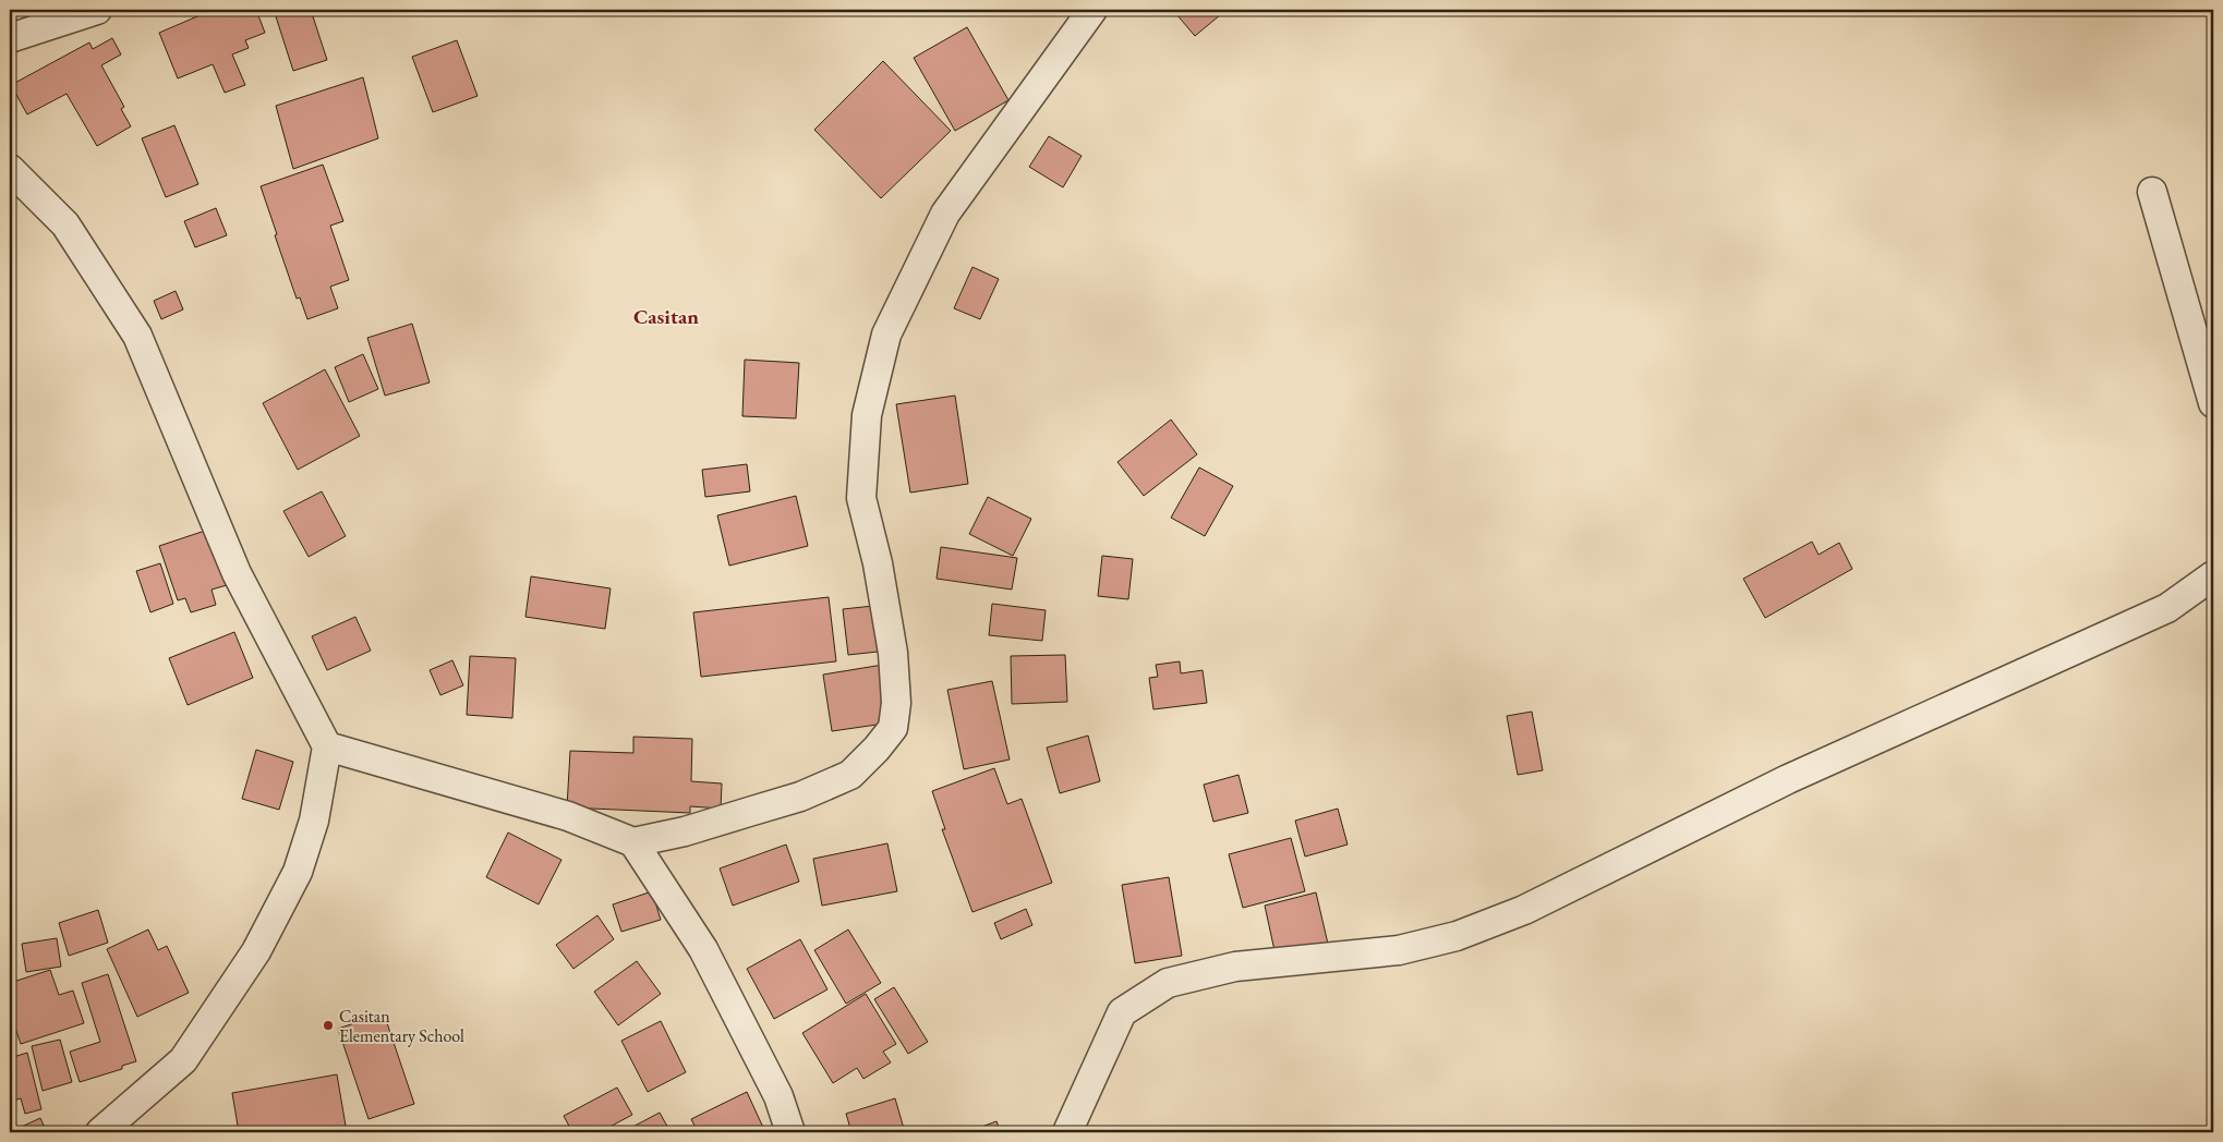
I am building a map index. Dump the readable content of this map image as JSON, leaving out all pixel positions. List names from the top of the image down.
{
  "districts": ["Casitan"],
  "places": ["Casitan Elementary School"]
}
